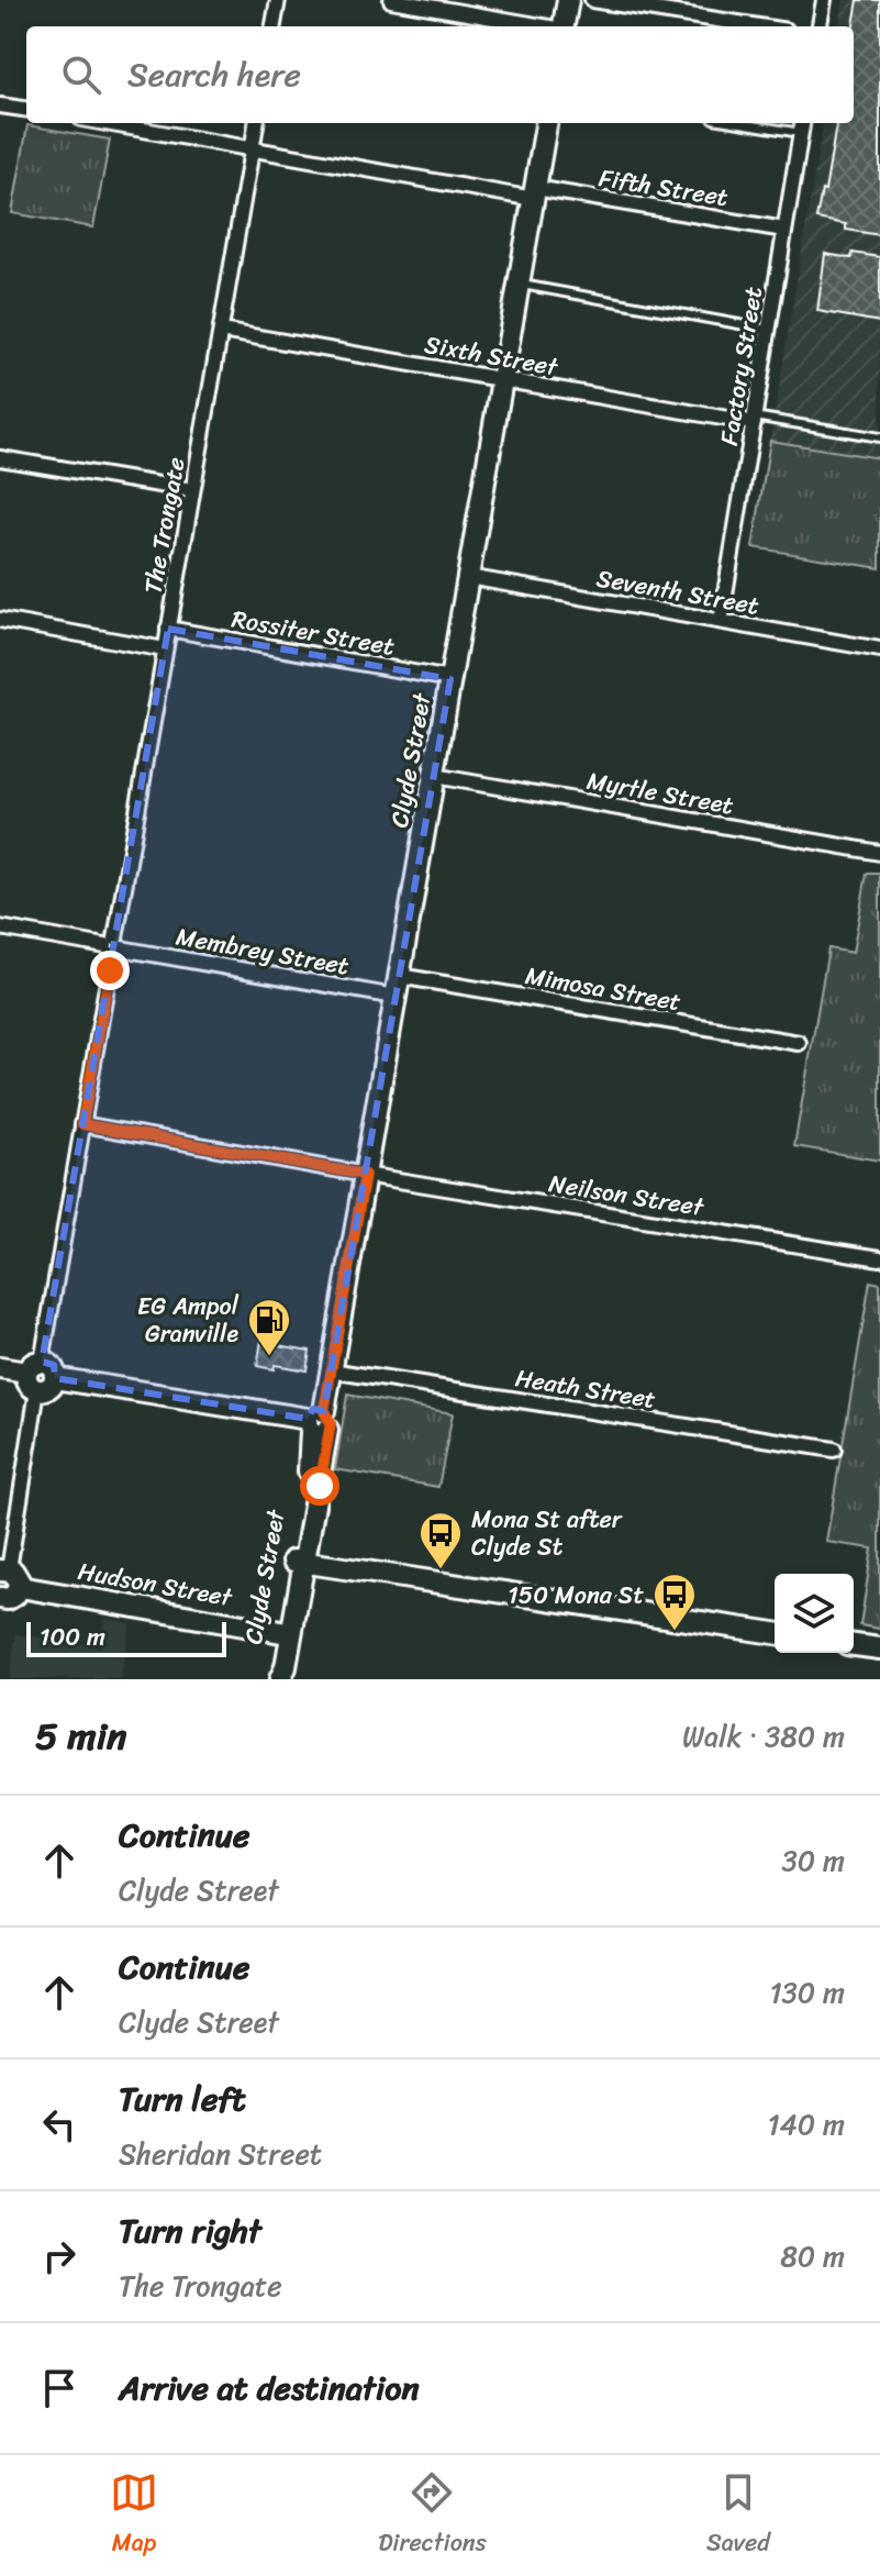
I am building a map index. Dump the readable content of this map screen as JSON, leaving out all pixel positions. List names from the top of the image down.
{
  "streets": {
    "main road": ["Clyde Street", "Hudson Street"],
    "street": [
      "Fifth Street",
      "Sixth Street",
      "Factory Street",
      "The Trongate",
      "Seventh Street",
      "Rossiter Street",
      "Myrtle Street",
      "Membrey Street",
      "Mimosa Street",
      "Neilson Street",
      "Heath Street"
    ]
  },
  "crossings": [
    ["Fifth Street", "Factory Street"],
    ["Fifth Street", "The Trongate"],
    ["Fifth Street", "Clyde Street"],
    ["Sixth Street", "Factory Street"],
    ["Sixth Street", "The Trongate"],
    ["Sixth Street", "Clyde Street"],
    ["Factory Street", "Seventh Street"],
    ["The Trongate", "Rossiter Street"],
    ["The Trongate", "Membrey Street"],
    ["The Trongate", "Neilson Street"],
    ["The Trongate", "Hudson Street"],
    ["Seventh Street", "Clyde Street"],
    ["Rossiter Street", "Clyde Street"],
    ["Clyde Street", "Myrtle Street"],
    ["Clyde Street", "Membrey Street"],
    ["Clyde Street", "Mimosa Street"],
    ["Clyde Street", "Neilson Street"],
    ["Clyde Street", "Heath Street"],
    ["Clyde Street", "Hudson Street"]
  ],
  "places": {
    "fuel station": ["EG Ampol Granville"],
    "bus stop": ["Mona St after Clyde St", "150 Mona St"]
  },
  "scale_bar": "100 m",
  "page": {
    "search": "Search here",
    "scale": "100 m",
    "heading": ["5 min", "Walk · 380 m"],
    "list": [
      ["Continue", "Clyde Street", "30 m"],
      ["Continue", "Clyde Street", "130 m"],
      ["Turn left", "Sheridan Street", "140 m"],
      ["Turn right", "The Trongate", "80 m"],
      "Arrive at destination"
    ],
    "nav": ["Map", "Directions", "Saved"]
  }
}
